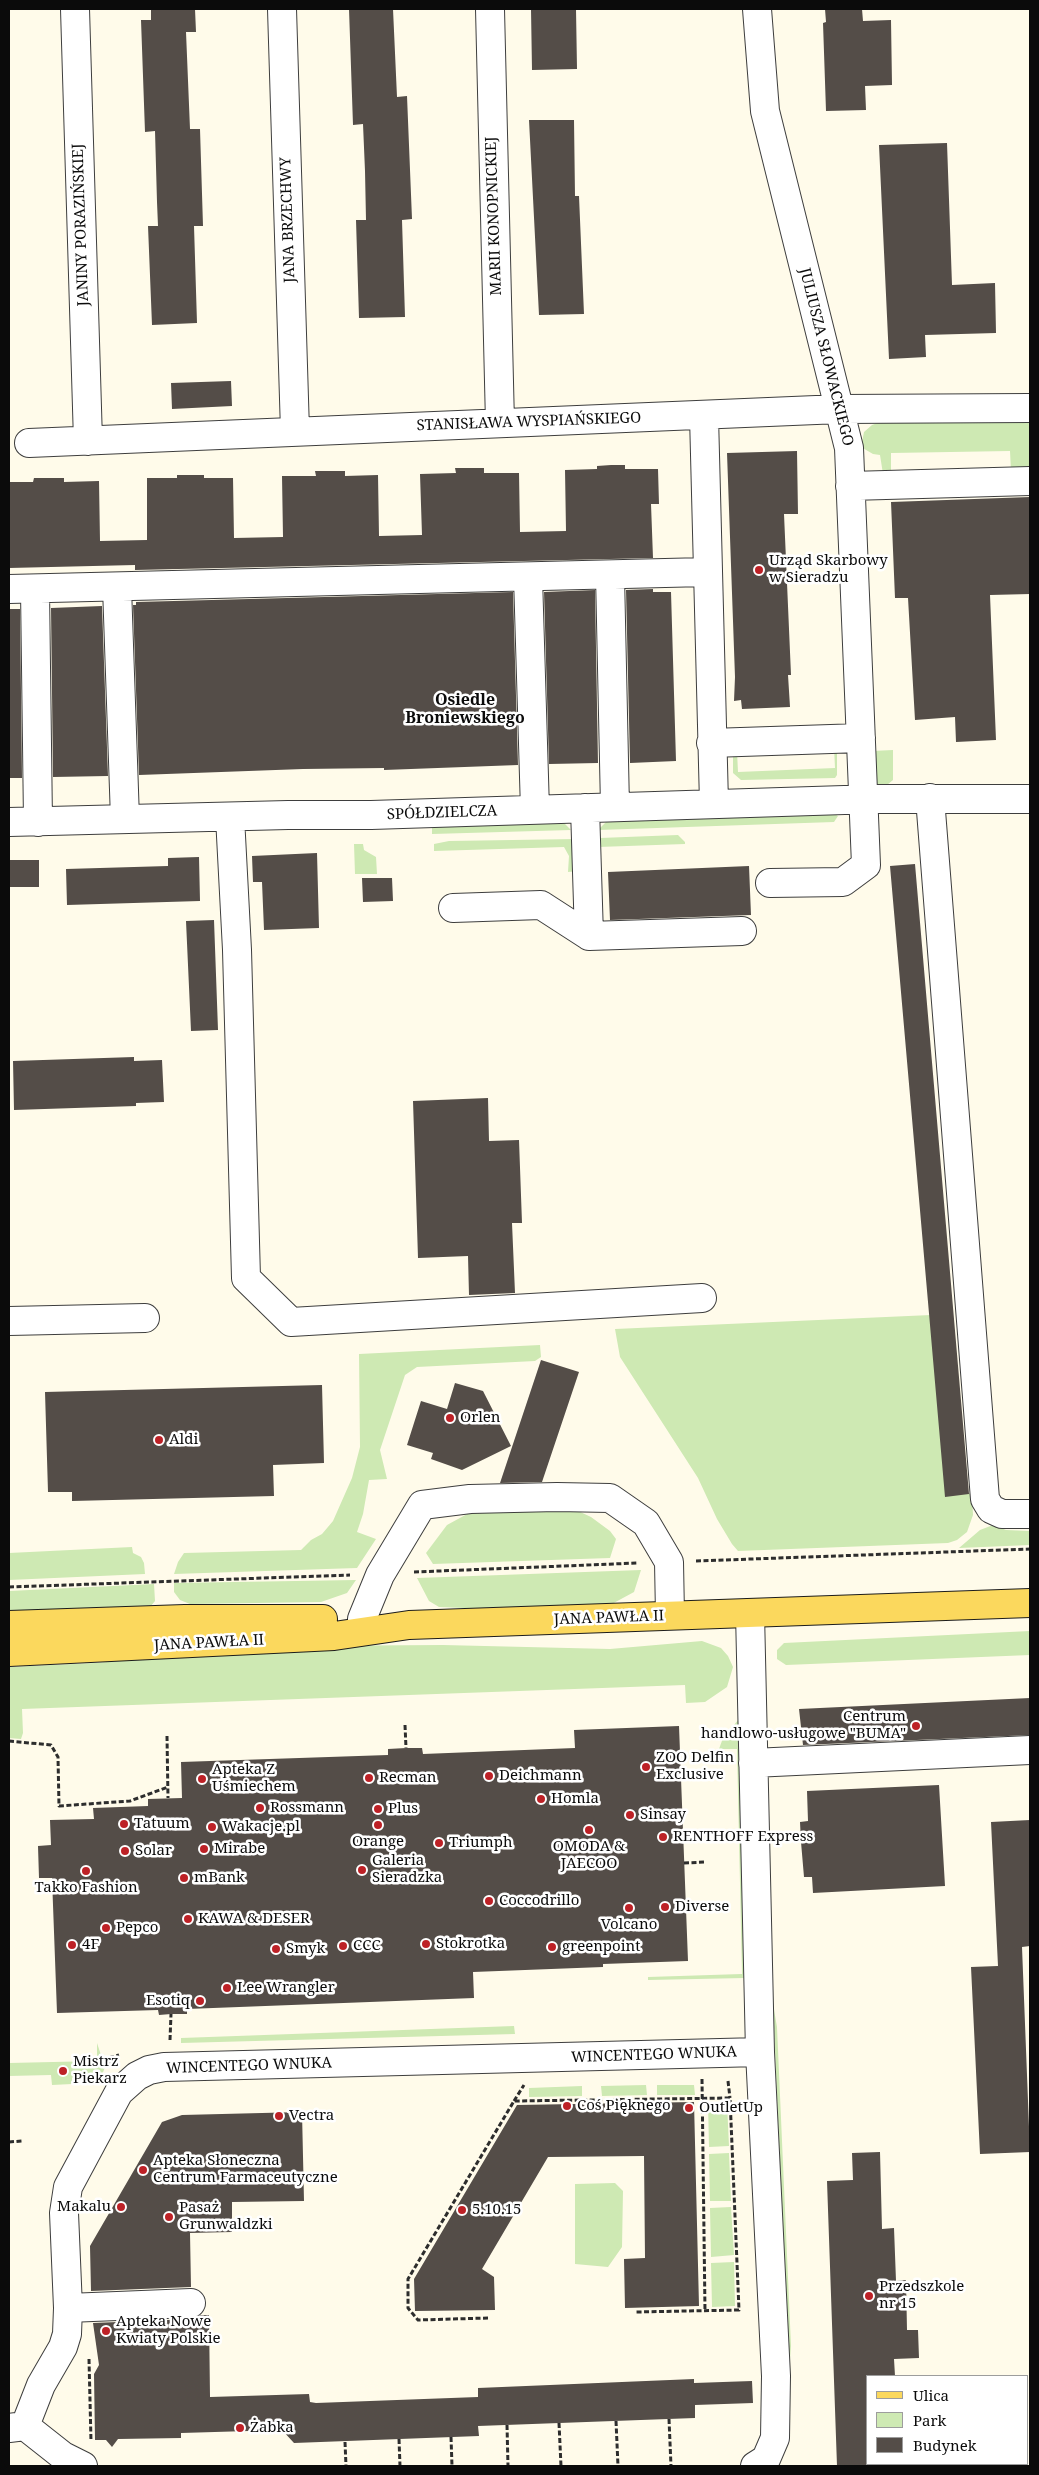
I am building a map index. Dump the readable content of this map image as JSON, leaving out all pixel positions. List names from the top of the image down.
{
  "streets": {
    "main road": ["JANA PAWŁA II"],
    "street": [
      "MARII KONOPNICKIEJ",
      "JANA BRZECHWY",
      "JANINY PORAZIŃSKIEJ",
      "JULIUSZA SŁOWACKIEGO",
      "STANISŁAWA WYSPIAŃSKIEGO",
      "SPÓŁDZIELCZA",
      "WINCENTEGO WNUKA"
    ]
  },
  "crossings": [
    ["MARII KONOPNICKIEJ", "STANISŁAWA WYSPIAŃSKIEGO"],
    ["JANA BRZECHWY", "STANISŁAWA WYSPIAŃSKIEGO"],
    ["JANINY PORAZIŃSKIEJ", "STANISŁAWA WYSPIAŃSKIEGO"],
    ["JULIUSZA SŁOWACKIEGO", "STANISŁAWA WYSPIAŃSKIEGO"],
    ["JULIUSZA SŁOWACKIEGO", "SPÓŁDZIELCZA"]
  ],
  "districts": ["Osiedle Broniewskiego"],
  "places": [
    "Urząd Skarbowy w Sieradzu",
    "Orlen",
    "Aldi",
    "Centrum handlowo-usługowe \"BUMA\"",
    "ZOO Delfin Exclusive",
    "Deichmann",
    "Recman",
    "Apteka Z Uśmiechem",
    "Homla",
    "Rossmann",
    "Plus",
    "Sinsay",
    "Tatuum",
    "Orange",
    "Wakacje.pl",
    "OMODA & JAECOO",
    "RENTHOFF Express",
    "Triumph",
    "Mirabe",
    "Solar",
    "Galeria Sieradzka",
    "Takko Fashion",
    "mBank",
    "Coccodrillo",
    "Diverse",
    "Volcano",
    "KAWA & DESER",
    "Pepco",
    "Stokrotka",
    "4F",
    "CCC",
    "greenpoint",
    "Smyk",
    "Lee Wrangler",
    "Esotiq",
    "Mistrz Piekarz",
    "Coś Pięknego",
    "OutletUp",
    "Vectra",
    "Apteka Słoneczna Centrum Farmaceutyczne",
    "Makalu",
    "5.10.15",
    "Pasaż Grunwaldzki",
    "Przedszkole nr 15",
    "Apteka Nowe Kwiaty Polskie",
    "Żabka"
  ],
  "legend": ["Ulica", "Park", "Budynek"]
}
